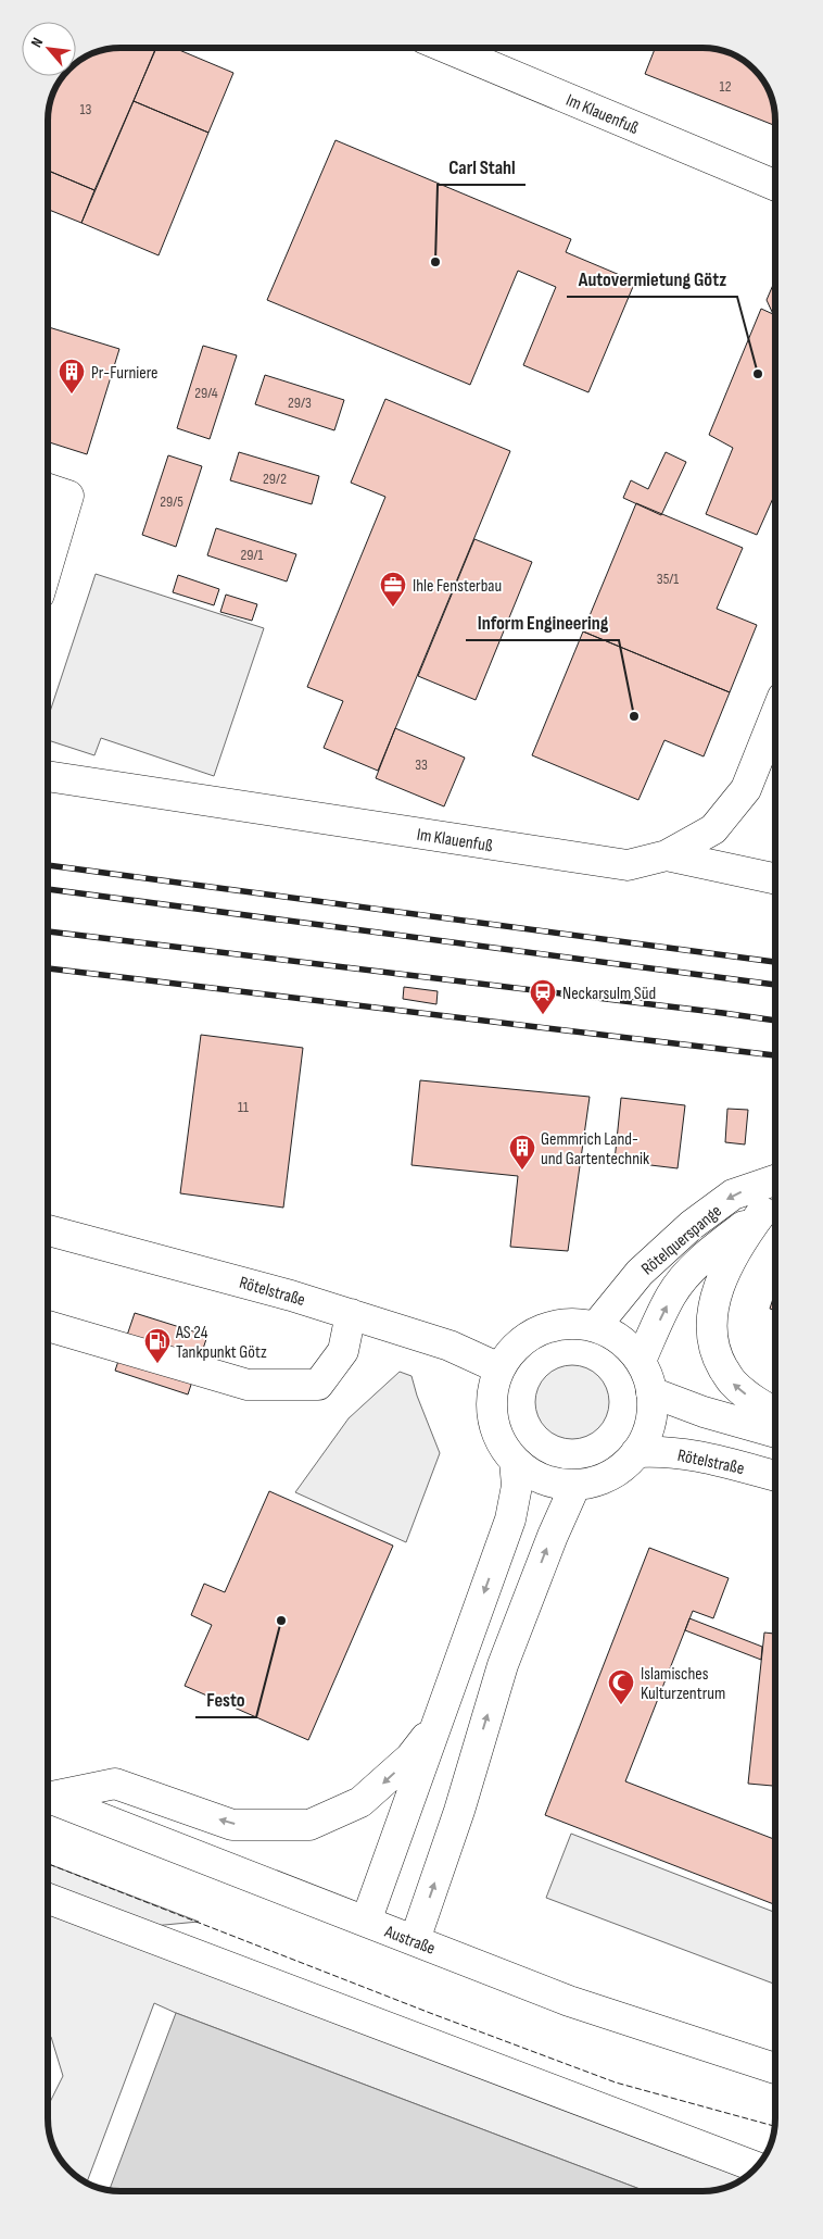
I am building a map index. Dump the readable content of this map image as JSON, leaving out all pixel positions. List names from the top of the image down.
{
  "streets": {
    "main road": [
      "Im Klauenfuß",
      "Rötelquerspange",
      "Rötelstraße",
      "Austraße"
    ]
  },
  "crossings": [
    ["Rötelquerspange", "Rötelstraße"]
  ],
  "places": {
    "other": [
      "Carl Stahl",
      "Autovermietung Götz",
      "Inform Engineering",
      "Festo"
    ],
    "building": ["Pr-Furniere", "Gemmrich Land- und Gartentechnik"],
    "office": ["Ihle Fensterbau"],
    "station": ["Neckarsulm Süd"],
    "fuel station": ["AS 24 Tankpunkt Götz"],
    "mosque": ["Islamisches Kulturzentrum"]
  },
  "house_numbers": [
    "12",
    "13",
    "29/4",
    "29/3",
    "29/2",
    "29/5",
    "29/1",
    "35/1",
    "33",
    "11"
  ],
  "north": "top left"
}
